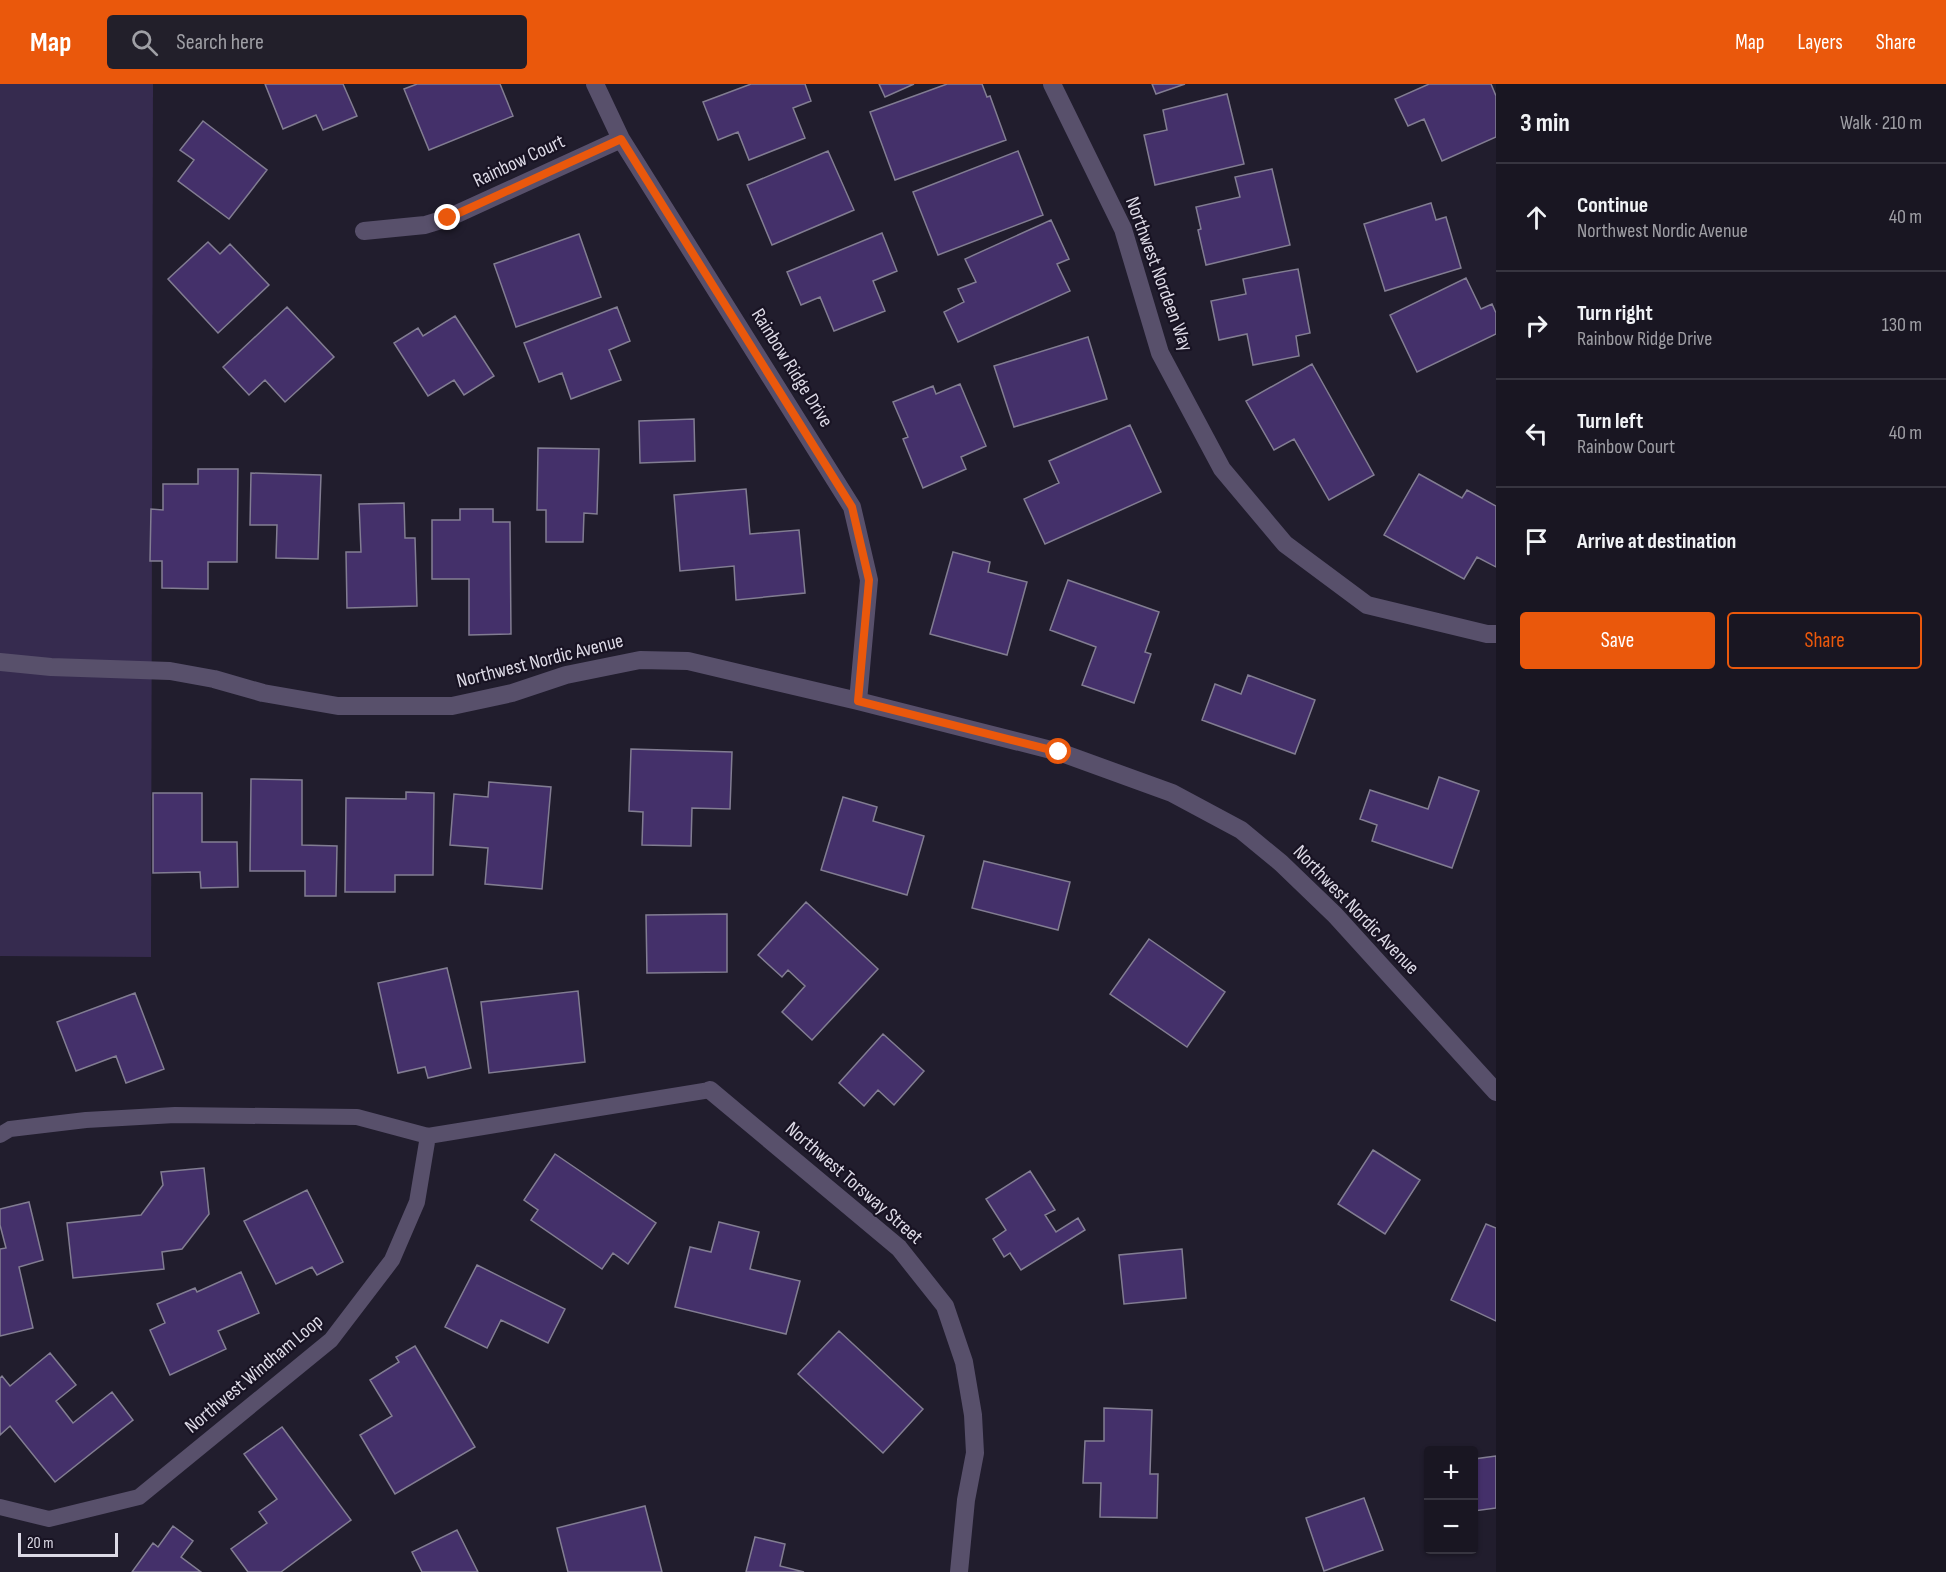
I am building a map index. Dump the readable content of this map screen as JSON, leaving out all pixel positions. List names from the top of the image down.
{
  "streets": {
    "street": [
      "Rainbow Court",
      "Northwest Nordeen Way",
      "Rainbow Ridge Drive",
      "Northwest Nordic Avenue",
      "Northwest Torsway Street"
    ],
    "lane": ["Northwest Windham Loop"]
  },
  "crossings": [
    ["Rainbow Court", "Rainbow Ridge Drive"],
    ["Rainbow Ridge Drive", "Northwest Nordic Avenue"]
  ],
  "scale_bar": "20 m",
  "page": {
    "header": "Map",
    "search": "Search here",
    "nav": ["Map", "Layers", "Share"],
    "heading": ["3 min", "Walk · 210 m"],
    "list": [
      ["Continue", "Northwest Nordic Avenue", "40 m"],
      ["Turn right", "Rainbow Ridge Drive", "130 m"],
      ["Turn left", "Rainbow Court", "40 m"],
      "Arrive at destination"
    ],
    "buttons": ["Save", "Share"],
    "map_buttons": ["+", "−"],
    "scale": "20 m"
  }
}
